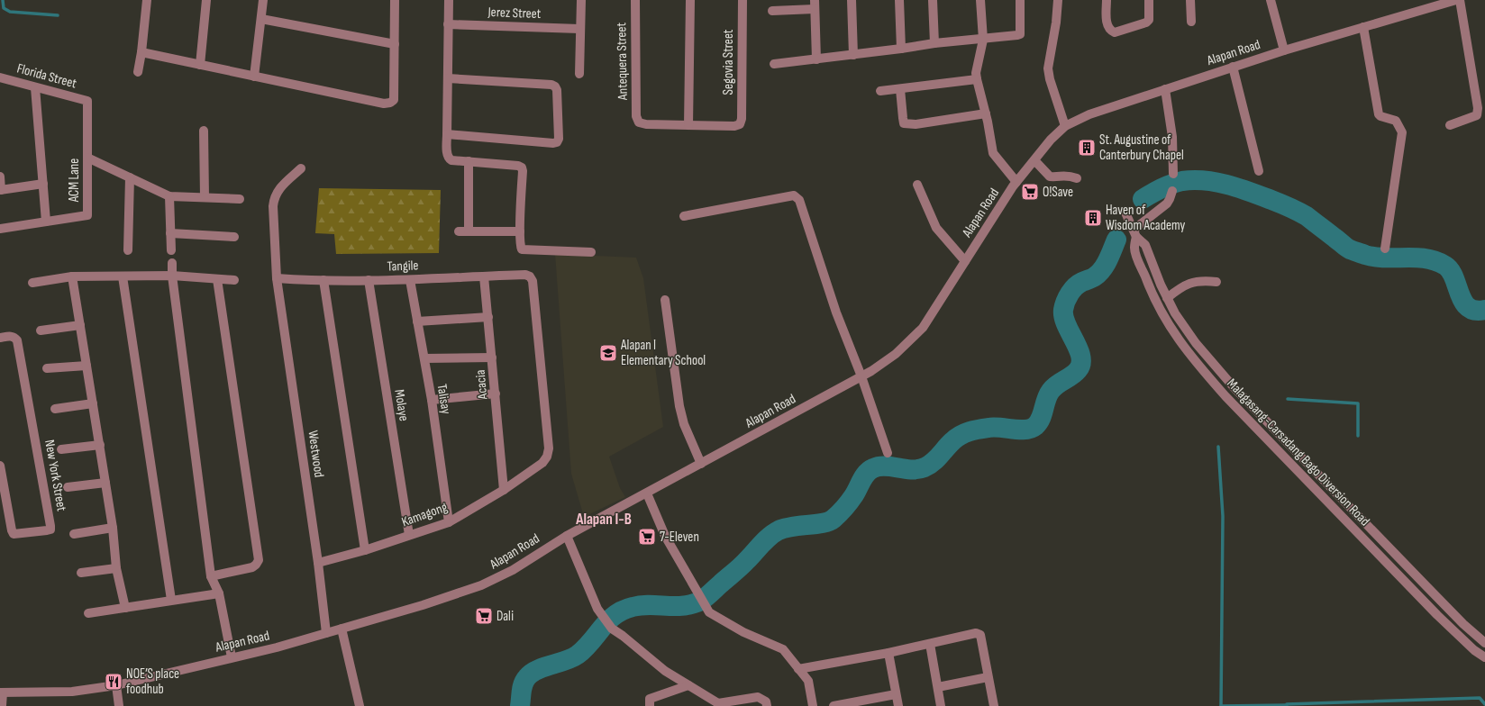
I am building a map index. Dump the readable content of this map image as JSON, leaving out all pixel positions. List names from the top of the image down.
{
  "streets": {
    "street": [
      "Jerez Street",
      "Alapan Road",
      "Antequera Street",
      "Segovia Street",
      "Florida Street",
      "ACM Lane",
      "Tangile",
      "Acacia",
      "Talisay",
      "Molaye",
      "Malagasang-Carsadang Bago Diversion Road",
      "Westwood",
      "New York Street",
      "Kamagong"
    ]
  },
  "crossings": [
    ["Alapan Road", "Westwood"],
    ["Antequera Street", "Segovia Street"],
    ["Florida Street", "ACM Lane"],
    ["Tangile", "Acacia"],
    ["Tangile", "Talisay"],
    ["Tangile", "Molaye"],
    ["Tangile", "Westwood"],
    ["Tangile", "Kamagong"],
    ["Acacia", "Kamagong"],
    ["Talisay", "Kamagong"],
    ["Molaye", "Kamagong"],
    ["Westwood", "Kamagong"]
  ],
  "districts": ["Alapan I-B"],
  "places": {
    "building": ["St. Augustine of Canterbury Chapel", "Haven of Wisdom Academy"],
    "supermarket": ["O!Save", "7-Eleven", "Dali"],
    "school or university": ["Alapan I Elementary School"],
    "restaurant": ["NOE’S place foodhub"]
  }
}
